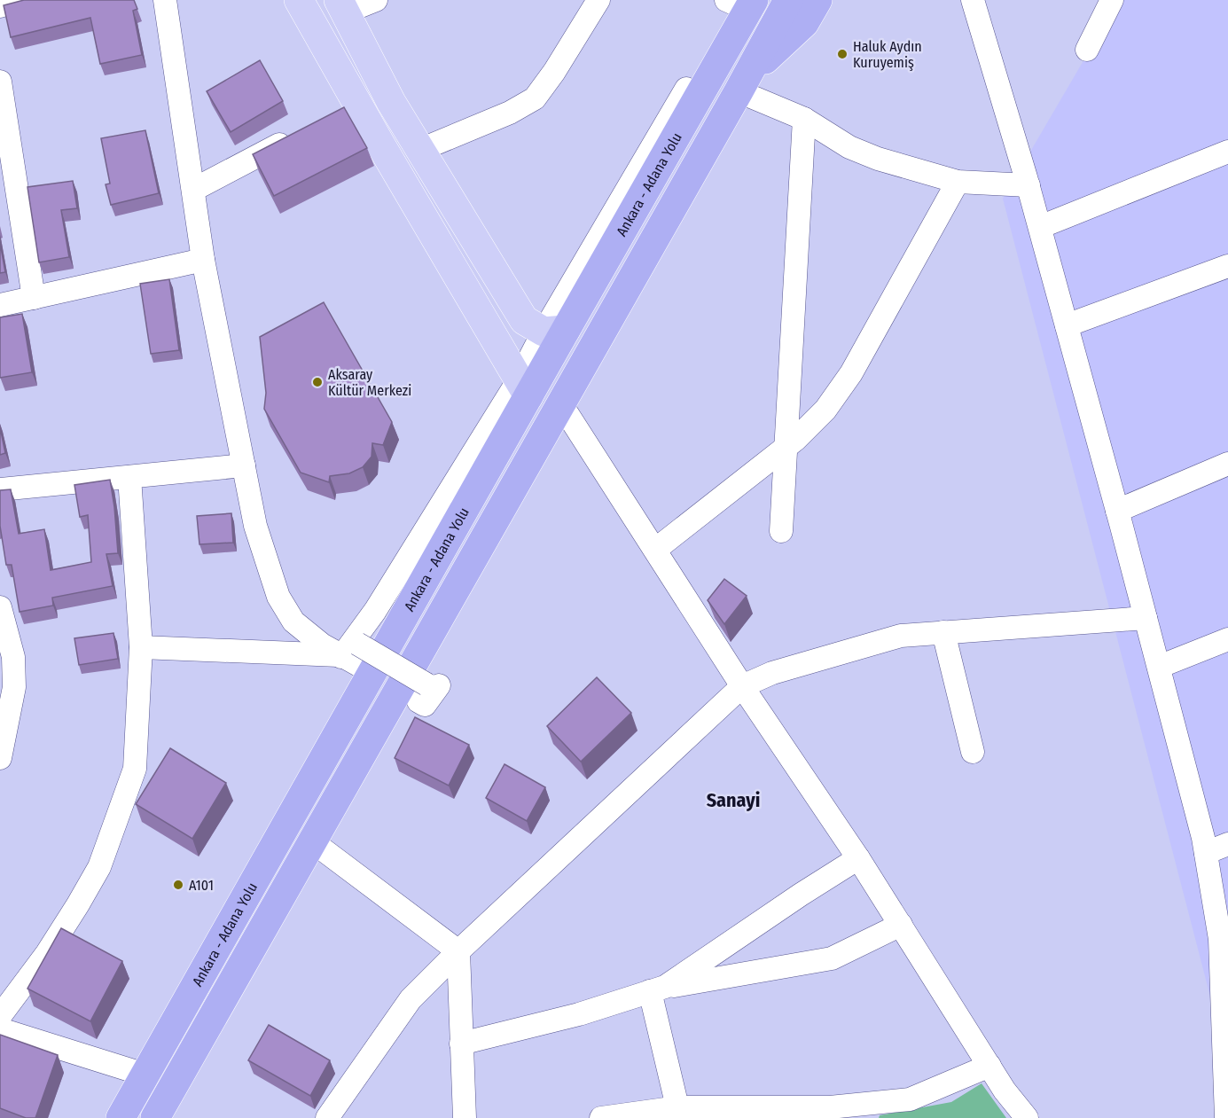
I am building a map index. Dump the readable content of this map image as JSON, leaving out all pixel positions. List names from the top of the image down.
{
  "streets": {
    "highway": ["Ankara - Adana Yolu"]
  },
  "districts": ["Sanayi"],
  "places": ["Haluk Aydın Kuruyemiş", "Aksaray Kültür Merkezi", "A101"]
}
